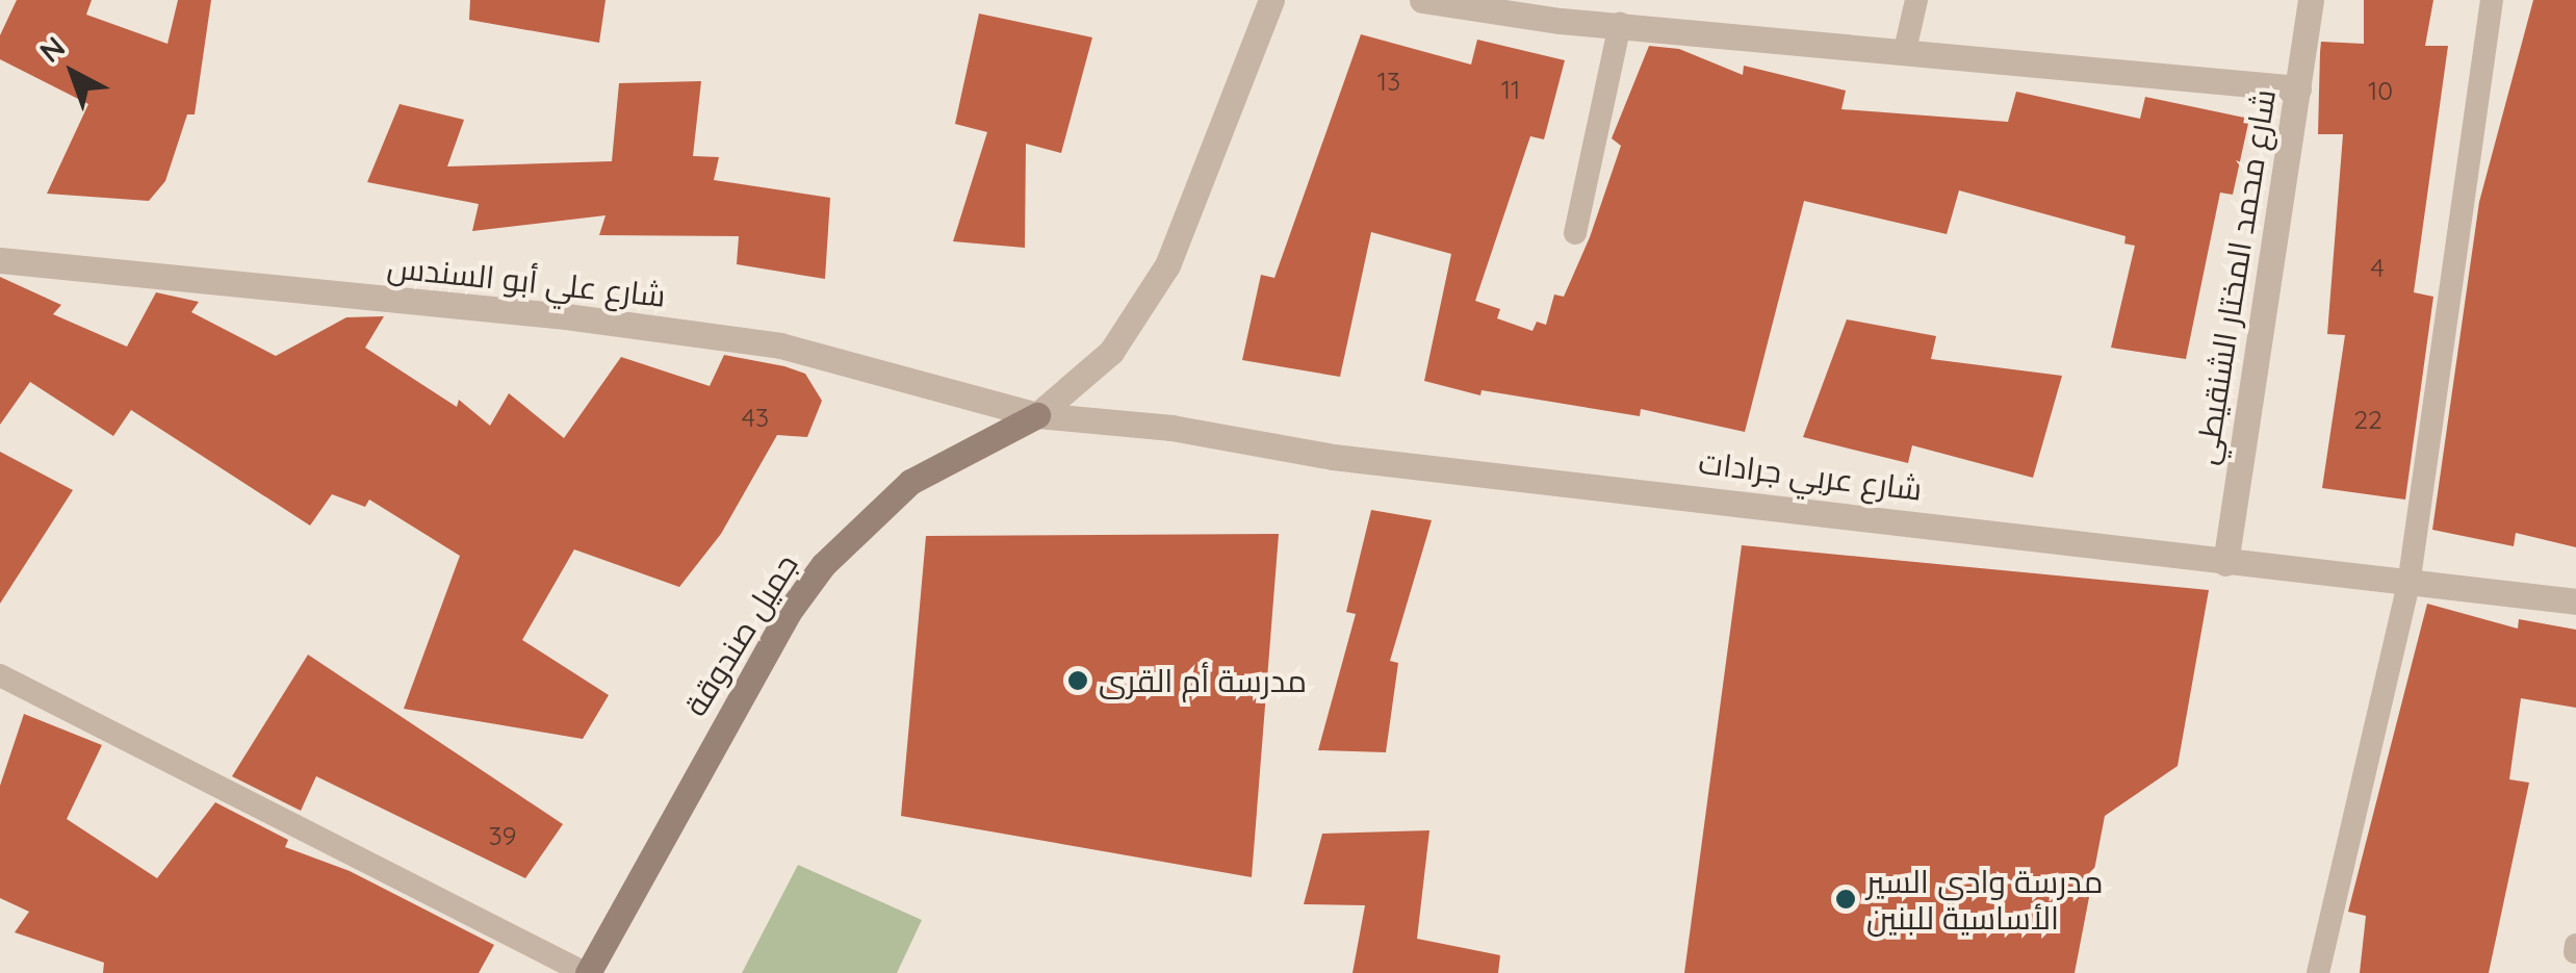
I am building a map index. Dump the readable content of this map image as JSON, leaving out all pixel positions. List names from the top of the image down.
{
  "streets": {
    "main road": ["جميل صندوقة"],
    "street": ["شارع محمد المختار الشنقيطي", "شارع علي أبو السندس", "شارع عربي جرادات"]
  },
  "crossings": [
    ["شارع محمد المختار الشنقيطي", "شارع عربي جرادات"],
    ["شارع علي أبو السندس", "شارع عربي جرادات"],
    ["شارع علي أبو السندس", "جميل صندوقة"],
    ["شارع عربي جرادات", "جميل صندوقة"]
  ],
  "places": ["مدرسة أم القرى", "مدرسة وادي السير الأساسية للبنين"],
  "house_numbers": [
    "13",
    "11",
    "10",
    "4",
    "43",
    "22",
    "39"
  ],
  "north": "top left"
}
